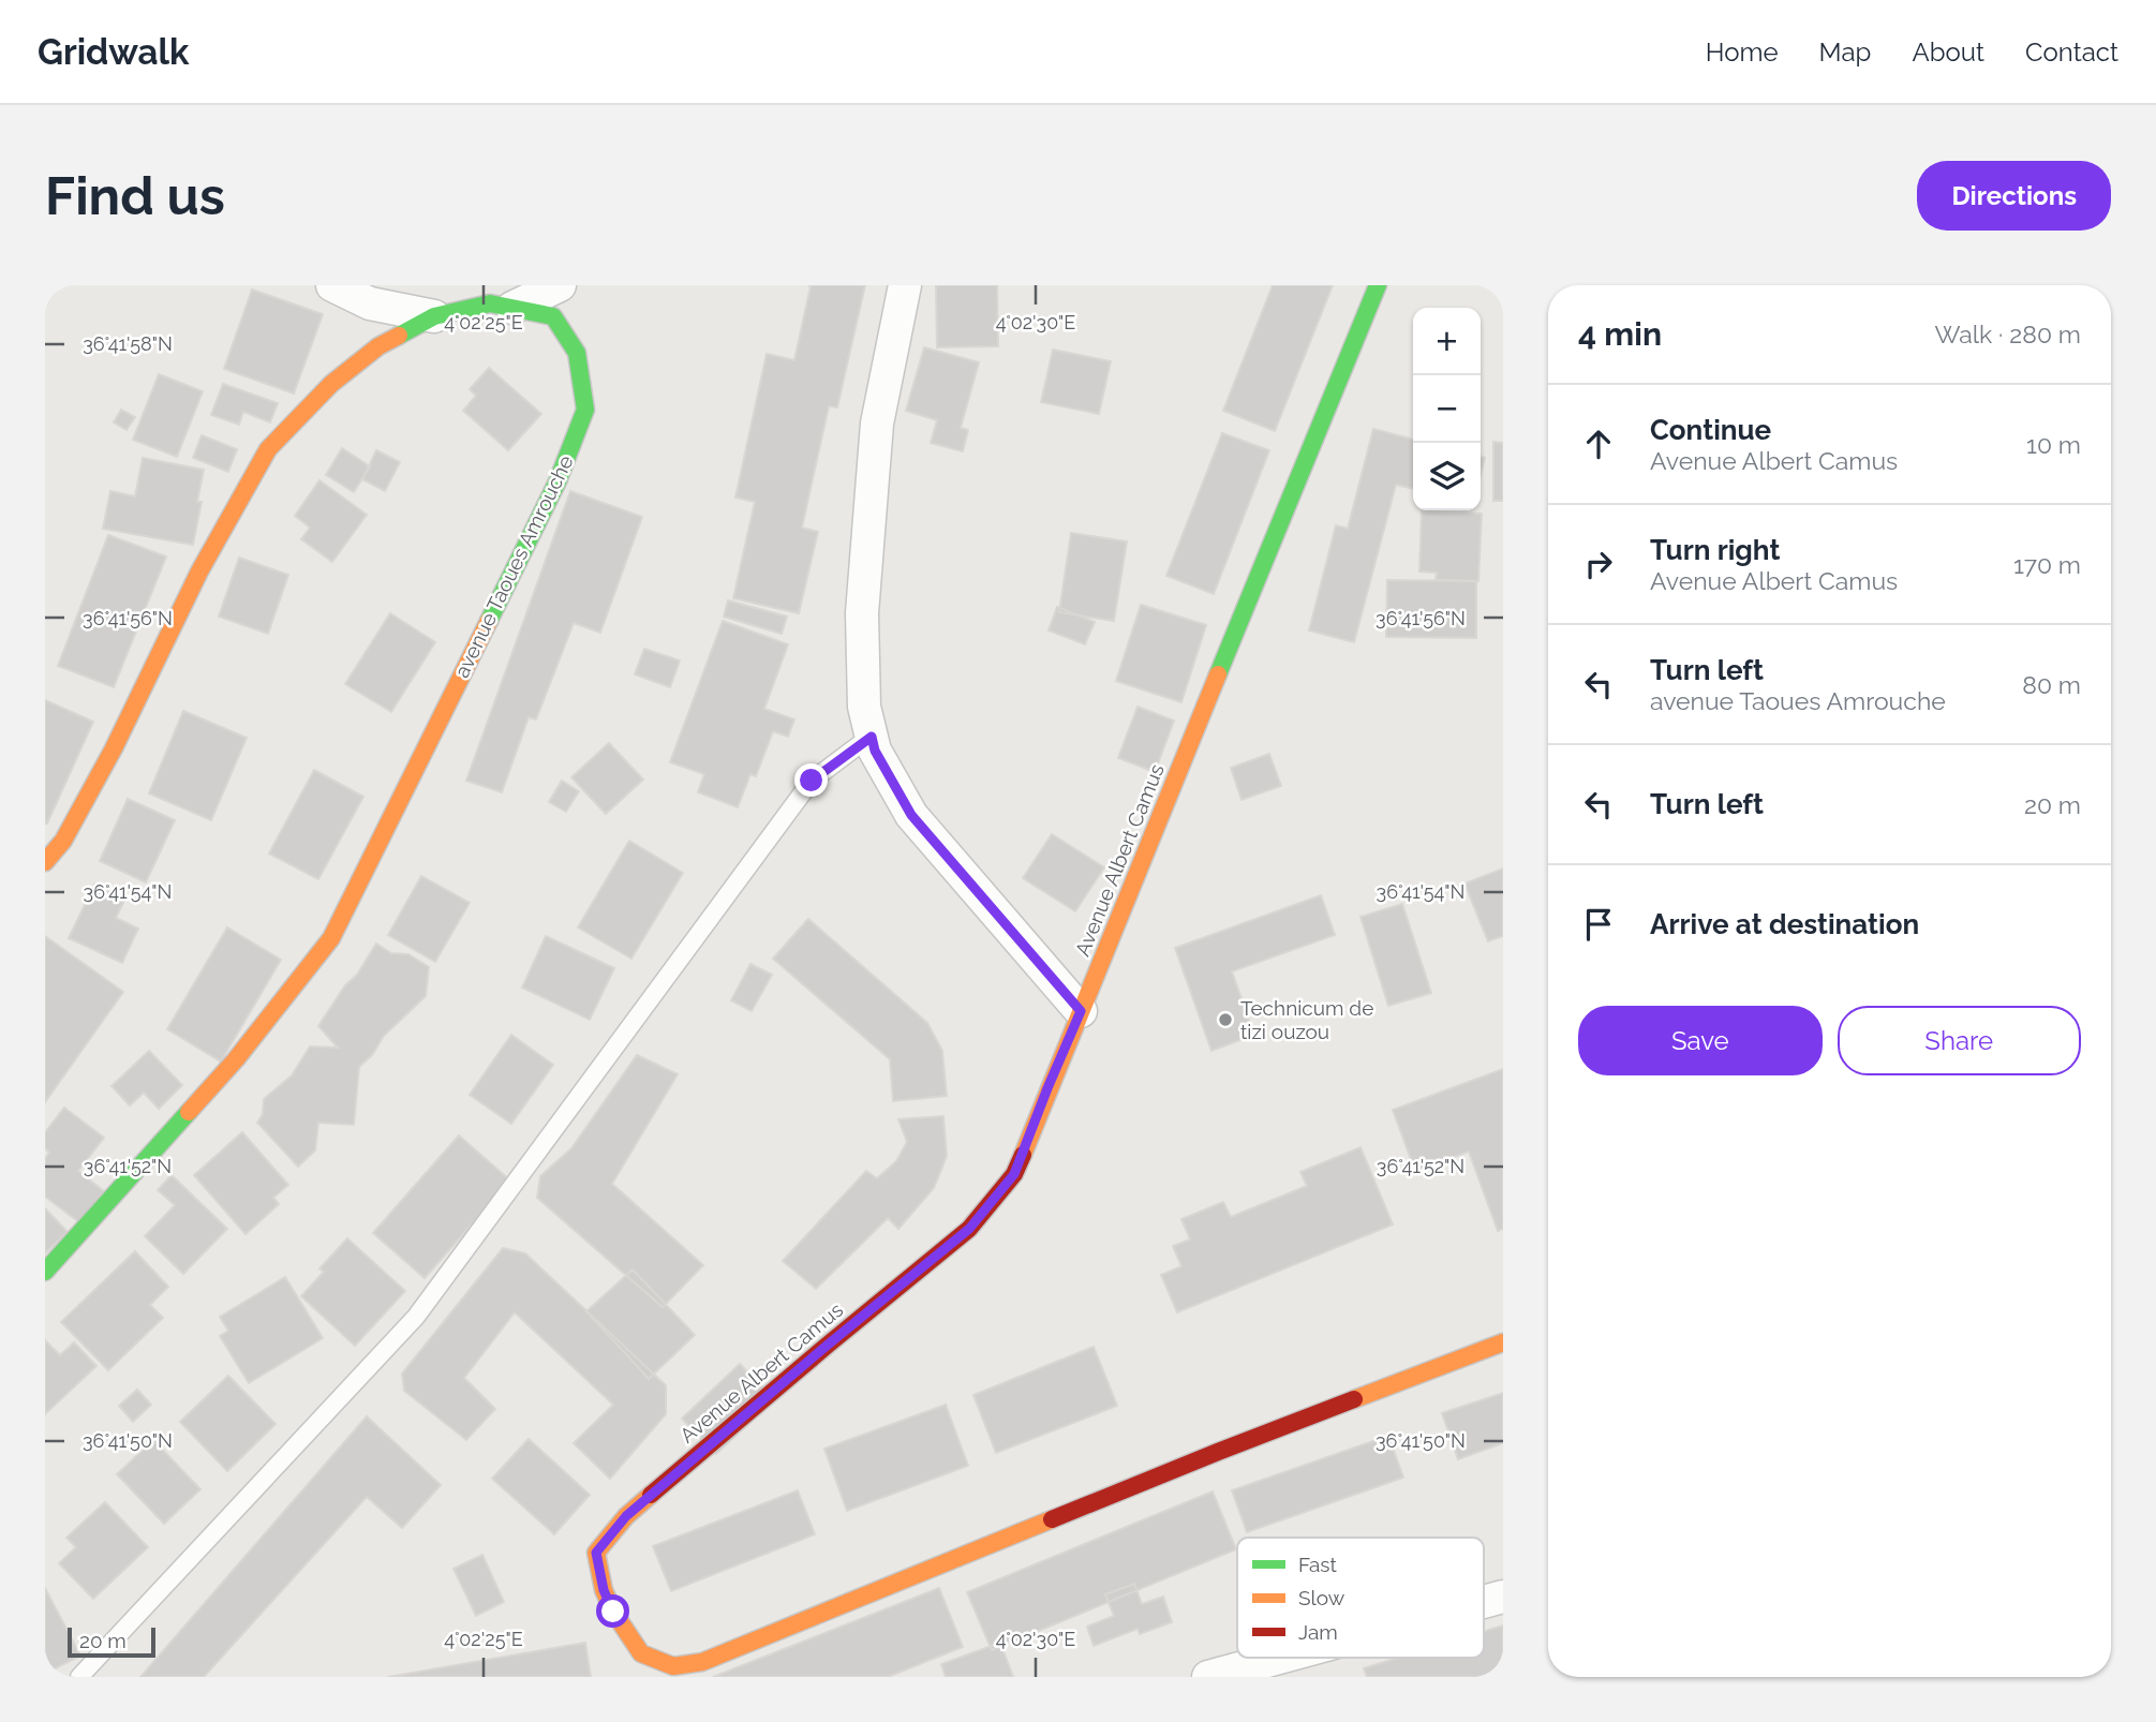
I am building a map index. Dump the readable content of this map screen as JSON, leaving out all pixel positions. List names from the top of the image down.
{
  "streets": {
    "street": ["avenue Taoues Amrouche", "Avenue Albert Camus"]
  },
  "places": ["Technicum de tizi ouzou"],
  "legend": ["Fast", "Slow", "Jam"],
  "scale_bar": "20 m",
  "page": {
    "header": "Gridwalk",
    "nav": [
      "Home",
      "Map",
      "About",
      "Contact"
    ],
    "buttons": [
      "Directions",
      ["Save", "Share"]
    ],
    "title": "Find us",
    "heading": ["4 min", "Walk · 280 m"],
    "map_buttons": ["+", "−"],
    "list": [
      ["Continue", "Avenue Albert Camus", "10 m"],
      ["Turn right", "Avenue Albert Camus", "170 m"],
      ["Turn left", "avenue Taoues Amrouche", "80 m"],
      ["Turn left", "20 m"],
      "Arrive at destination"
    ],
    "scale": "20 m"
  },
  "coordinates": [
    "4°02'25\"E",
    "4°02'30\"E",
    "36°41'58\"N",
    "36°41'56\"N",
    "36°41'54\"N",
    "36°41'52\"N",
    "36°41'50\"N"
  ]
}
